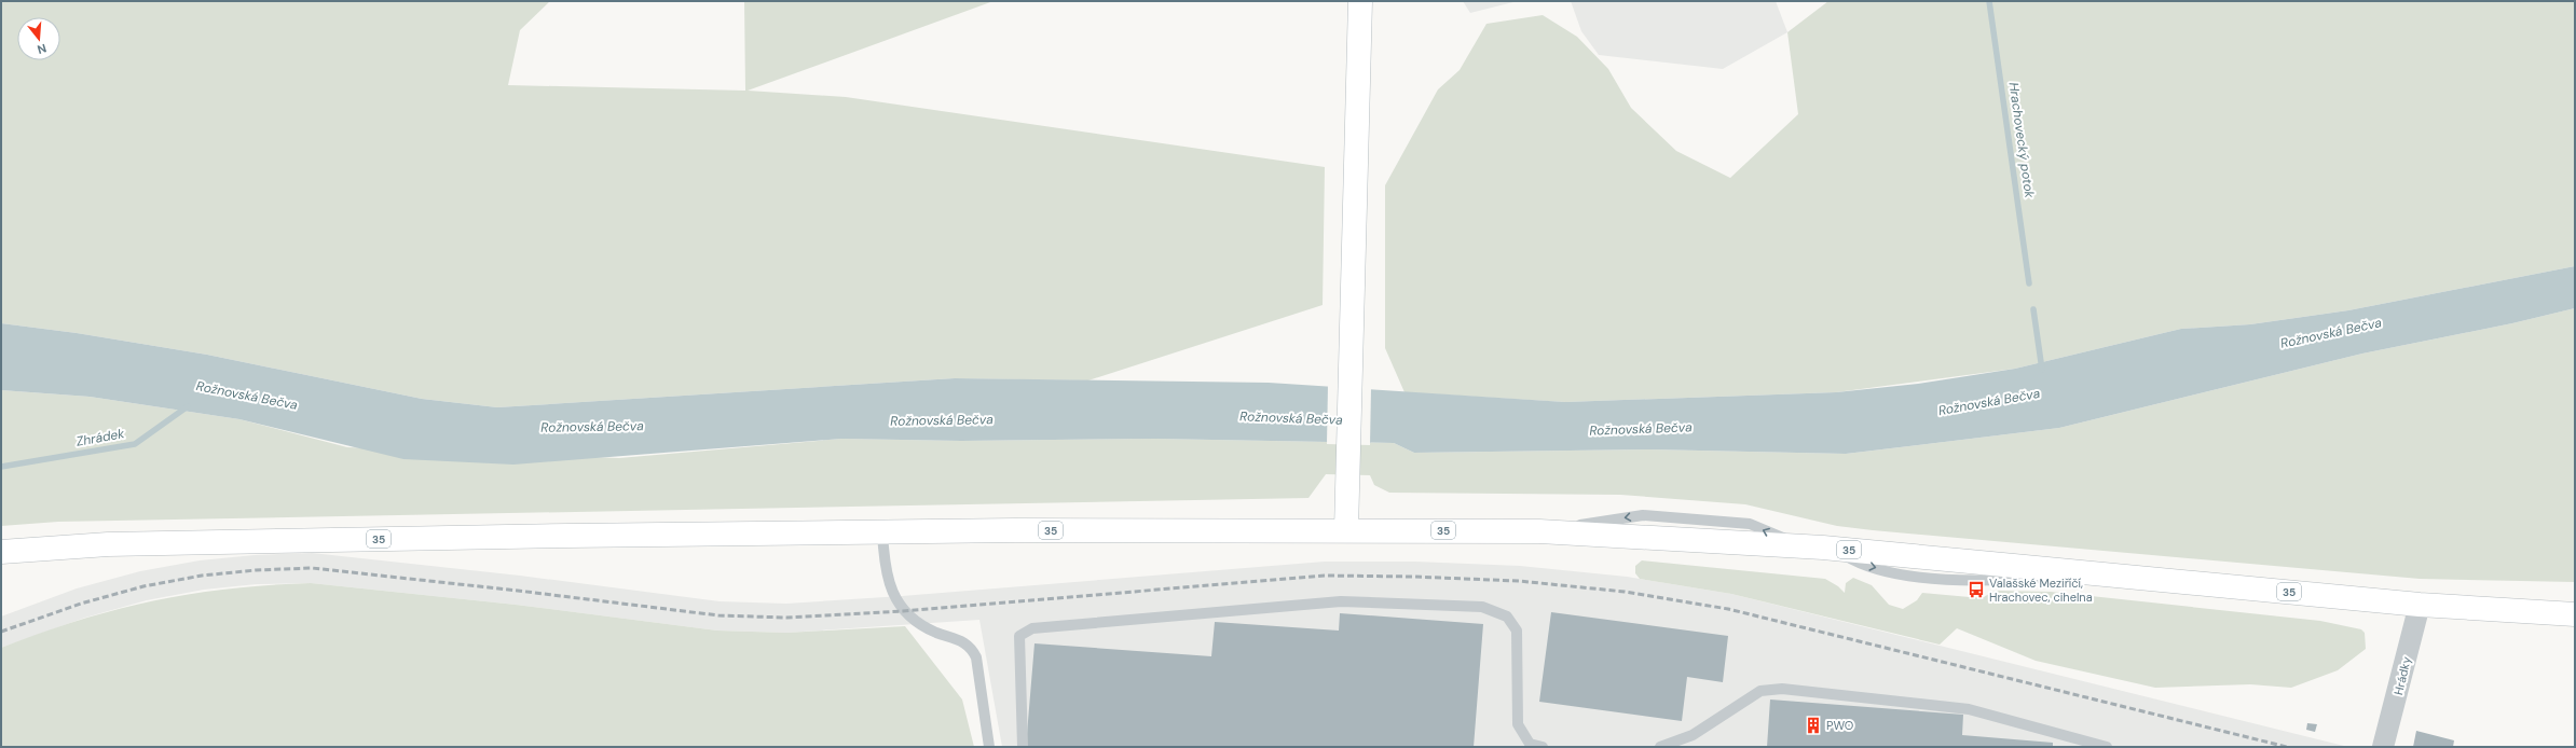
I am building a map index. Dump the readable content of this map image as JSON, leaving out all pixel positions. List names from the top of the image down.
{
  "streets": {
    "main road": ["35"],
    "street": ["Hrádky"]
  },
  "crossings": [
    ["35", "Hrádky"]
  ],
  "water": ["Hrachovecký potok", "Rožnovská Bečva", "Zhrádek"],
  "places": {
    "bus stop": ["Valašské Meziříčí, Hrachovec, cihelna"],
    "building": ["PWO"]
  },
  "north": "bottom"
}
